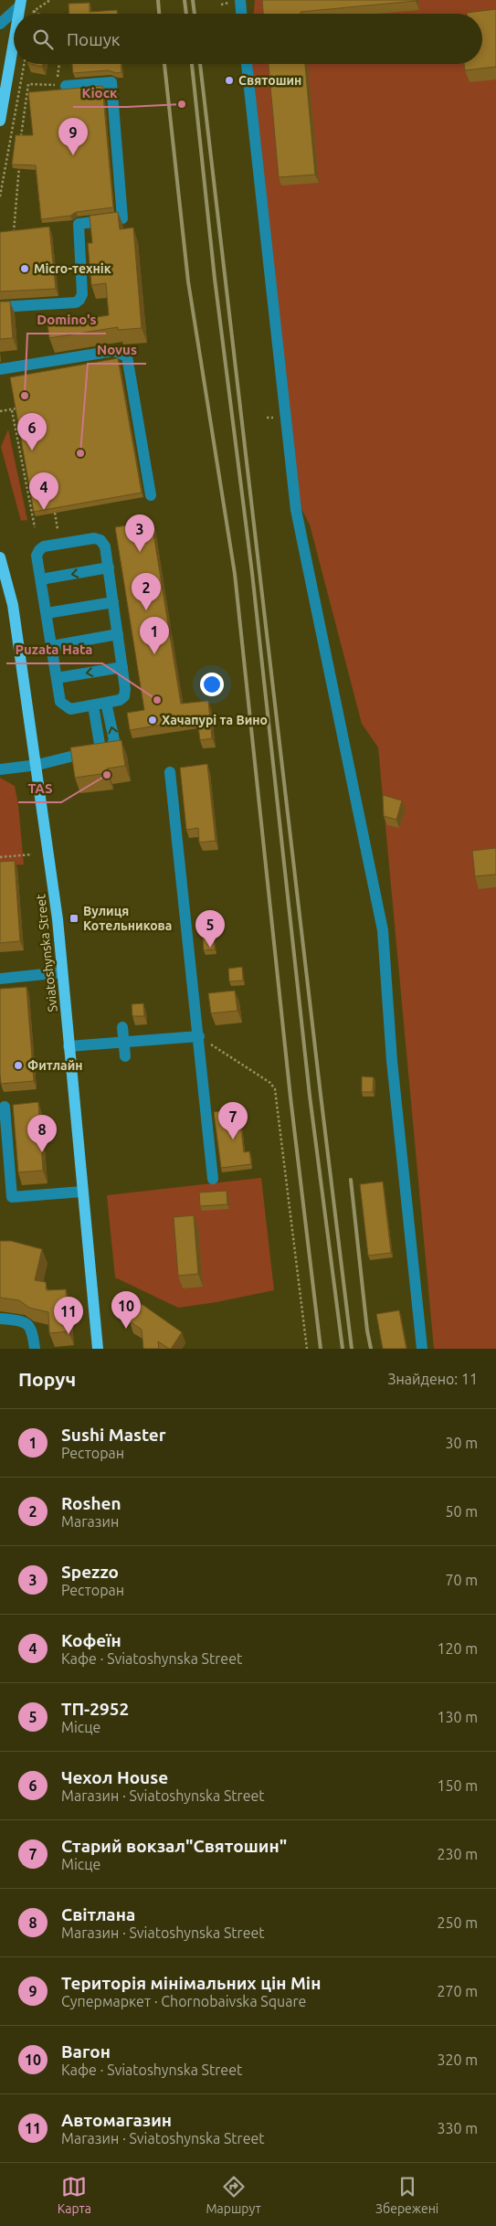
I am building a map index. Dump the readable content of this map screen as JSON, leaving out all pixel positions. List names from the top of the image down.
{
  "streets": {
    "main road": ["Sviatoshynska Street"]
  },
  "places": {
    "other": [
      "Святошин",
      "Кіоск",
      "Micro-технік",
      "Domino's",
      "Novus",
      "Puzata Hata",
      "Хачапурі та Вино",
      "TAS",
      "Фитлайн"
    ],
    "transit": ["Вулиця Котельникова"]
  },
  "page": {
    "search": "Пошук",
    "pins": [
      "9",
      "6",
      "4",
      "3",
      "2",
      "1",
      "5",
      "7",
      "8",
      "10",
      "11"
    ],
    "heading": ["Поруч", "Знайдено: 11"],
    "list": [
      {
        "mark": "1",
        "name": "Sushi Master",
        "note": "Ресторан",
        "value": "30 m"
      },
      {
        "mark": "2",
        "name": "Roshen",
        "note": "Магазин",
        "value": "50 m"
      },
      {
        "mark": "3",
        "name": "Spezzo",
        "note": "Ресторан",
        "value": "70 m"
      },
      {
        "mark": "4",
        "name": "Кофеїн",
        "note": "Кафе · Sviatoshynska Street",
        "value": "120 m"
      },
      {
        "mark": "5",
        "name": "ТП-2952",
        "note": "Місце",
        "value": "130 m"
      },
      {
        "mark": "6",
        "name": "Чехол House",
        "note": "Магазин · Sviatoshynska Street",
        "value": "150 m"
      },
      {
        "mark": "7",
        "name": "Старий вокзал\"Святошин\"",
        "note": "Місце",
        "value": "230 m"
      },
      {
        "mark": "8",
        "name": "Світлана",
        "note": "Магазин · Sviatoshynska Street",
        "value": "250 m"
      },
      {
        "mark": "9",
        "name": "Територія мінімальних цін Мін",
        "note": "Супермаркет · Chornobaivska Square",
        "value": "270 m"
      },
      {
        "mark": "10",
        "name": "Вагон",
        "note": "Кафе · Sviatoshynska Street",
        "value": "320 m"
      },
      {
        "mark": "11",
        "name": "Автомагазин",
        "note": "Магазин · Sviatoshynska Street",
        "value": "330 m"
      }
    ],
    "nav": ["Карта", "Маршрут", "Збережені"]
  }
}
